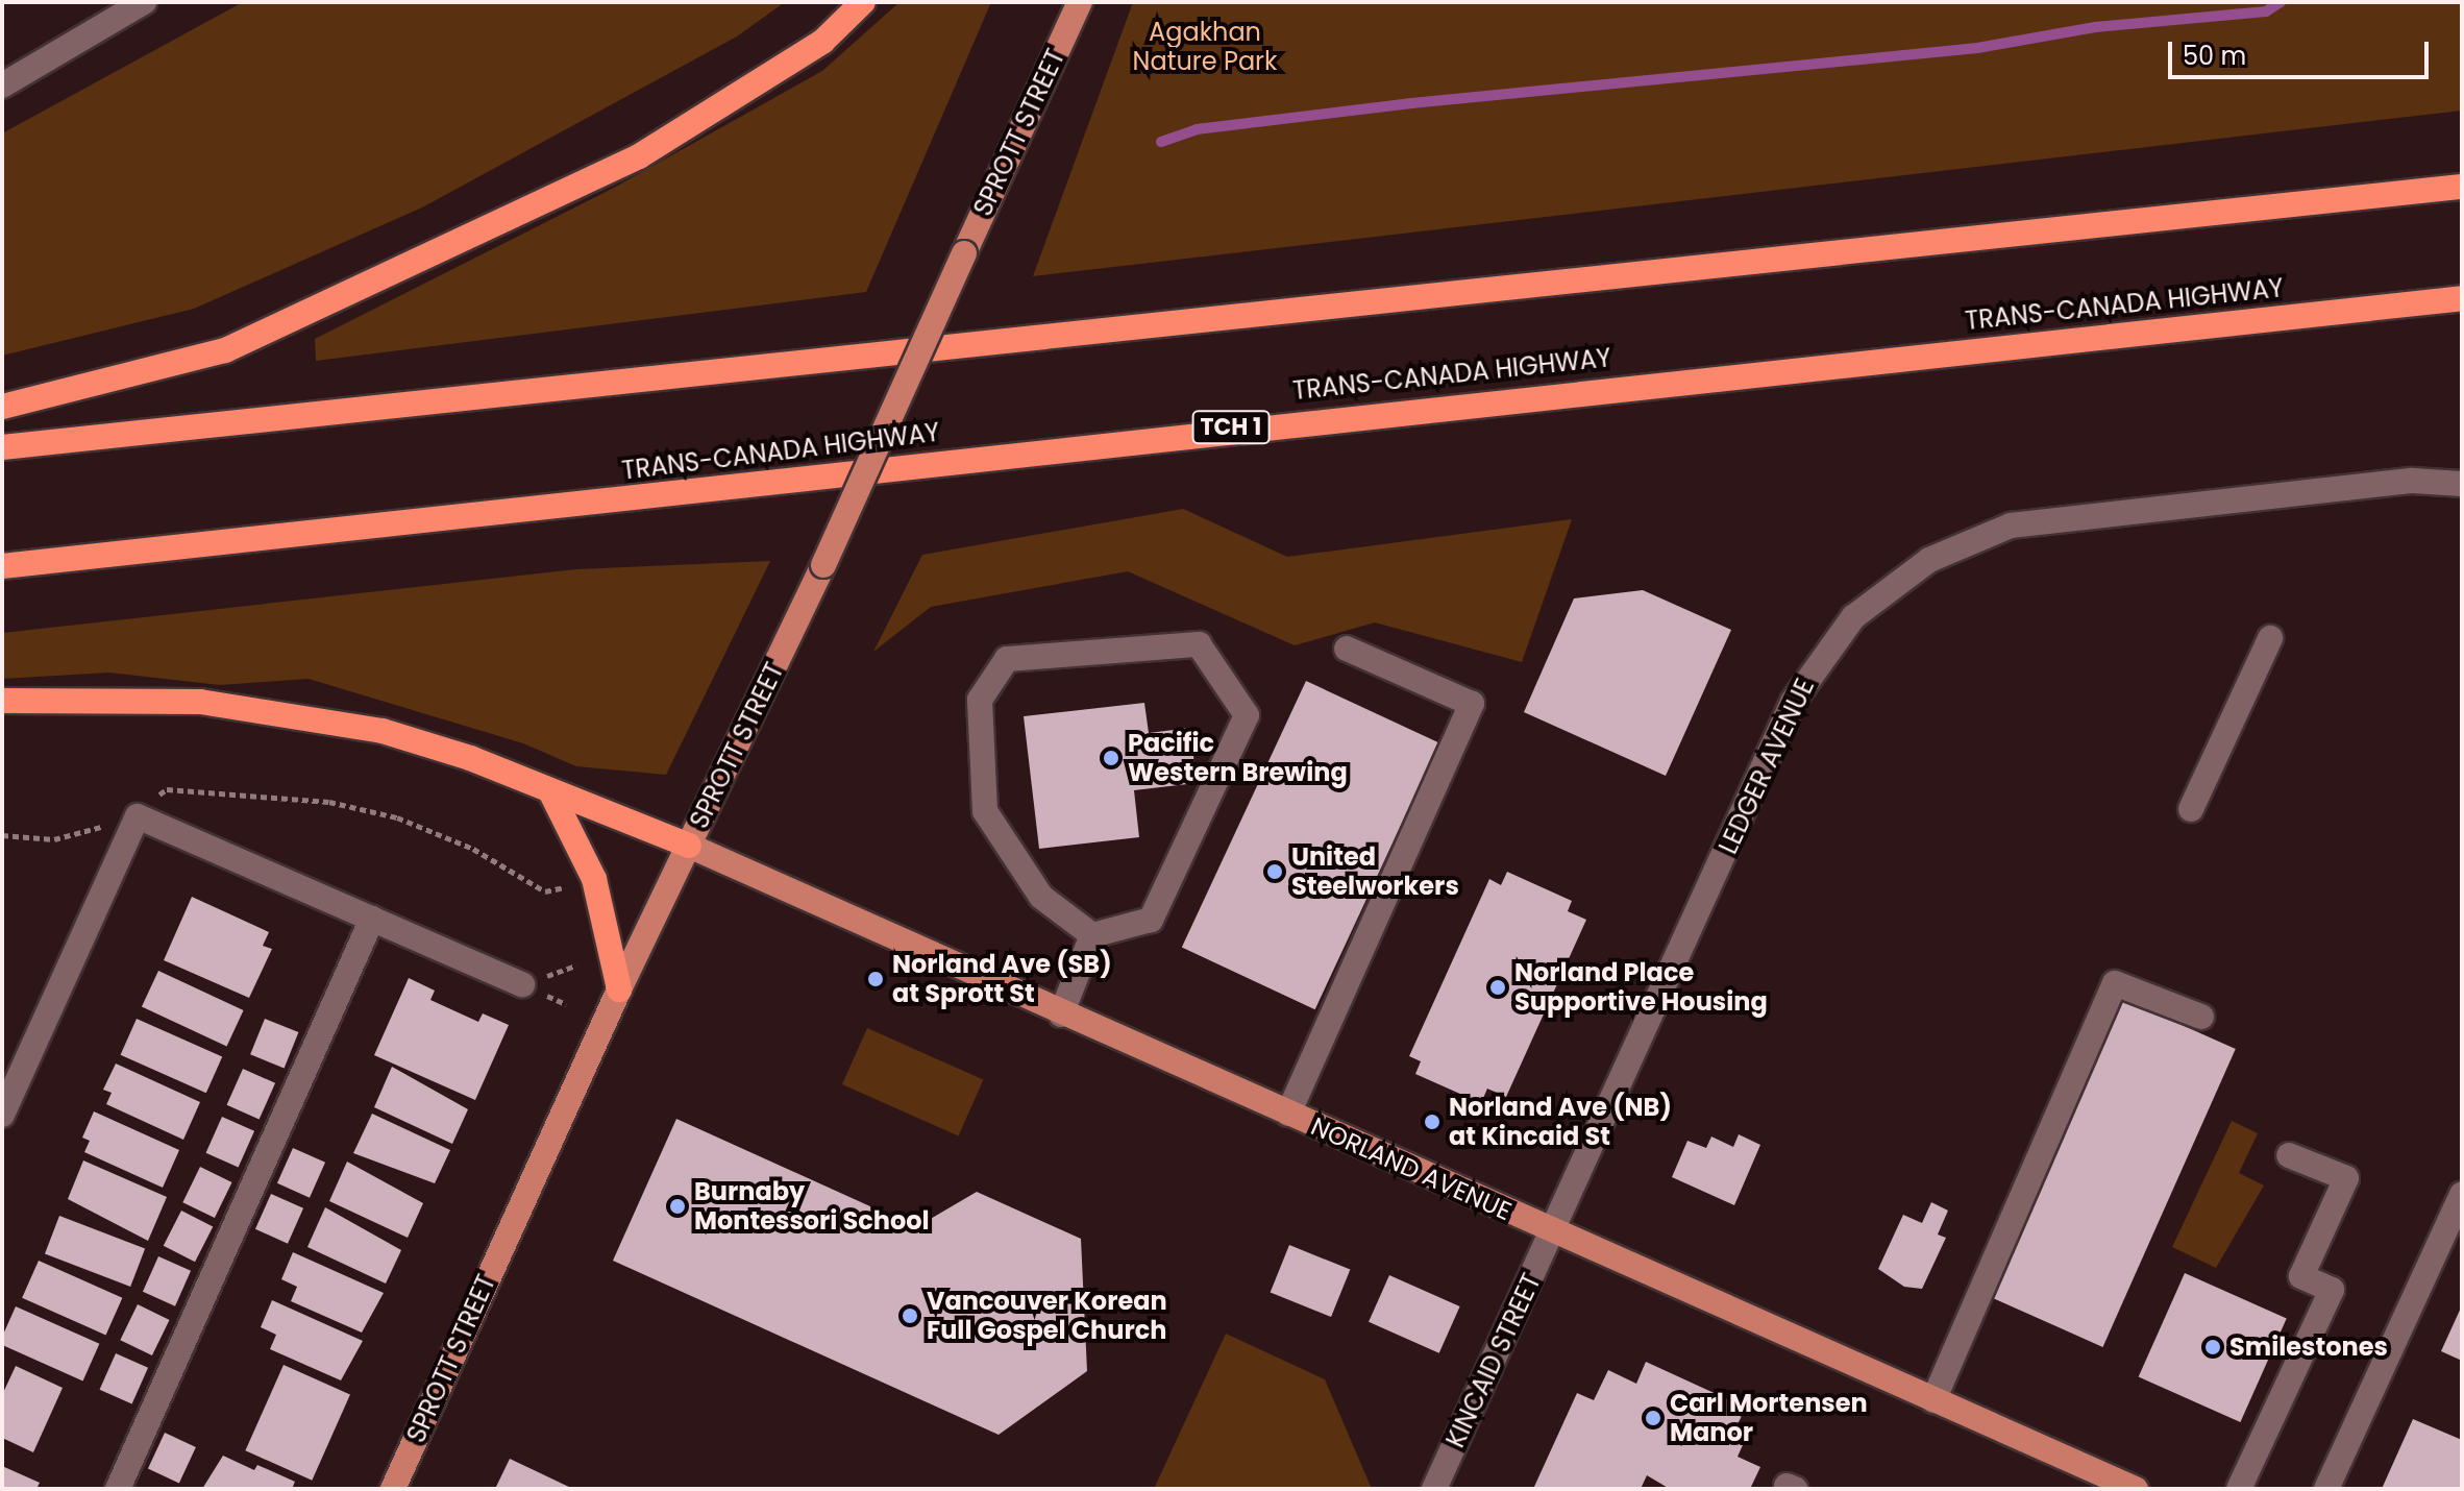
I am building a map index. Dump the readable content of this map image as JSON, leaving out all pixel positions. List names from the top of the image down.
{
  "streets": {
    "highway": ["TRANS-CANADA HIGHWAY", "TCH 1"],
    "main road": ["SPROTT STREET", "NORLAND AVENUE"],
    "street": ["LEDGER AVENUE", "KINCAID STREET"]
  },
  "crossings": [
    ["SPROTT STREET", "NORLAND AVENUE"],
    ["LEDGER AVENUE", "NORLAND AVENUE"],
    ["LEDGER AVENUE", "KINCAID STREET"],
    ["NORLAND AVENUE", "KINCAID STREET"]
  ],
  "parks": ["Agakhan Nature Park"],
  "places": [
    "Pacific Western Brewing",
    "United Steelworkers",
    "Norland Ave (SB) at Sprott St",
    "Norland Place Supportive Housing",
    "Norland Ave (NB) at Kincaid St",
    "Burnaby Montessori School",
    "Vancouver Korean Full Gospel Church",
    "Smilestones",
    "Carl Mortensen Manor"
  ],
  "scale_bar": "50 m"
}
